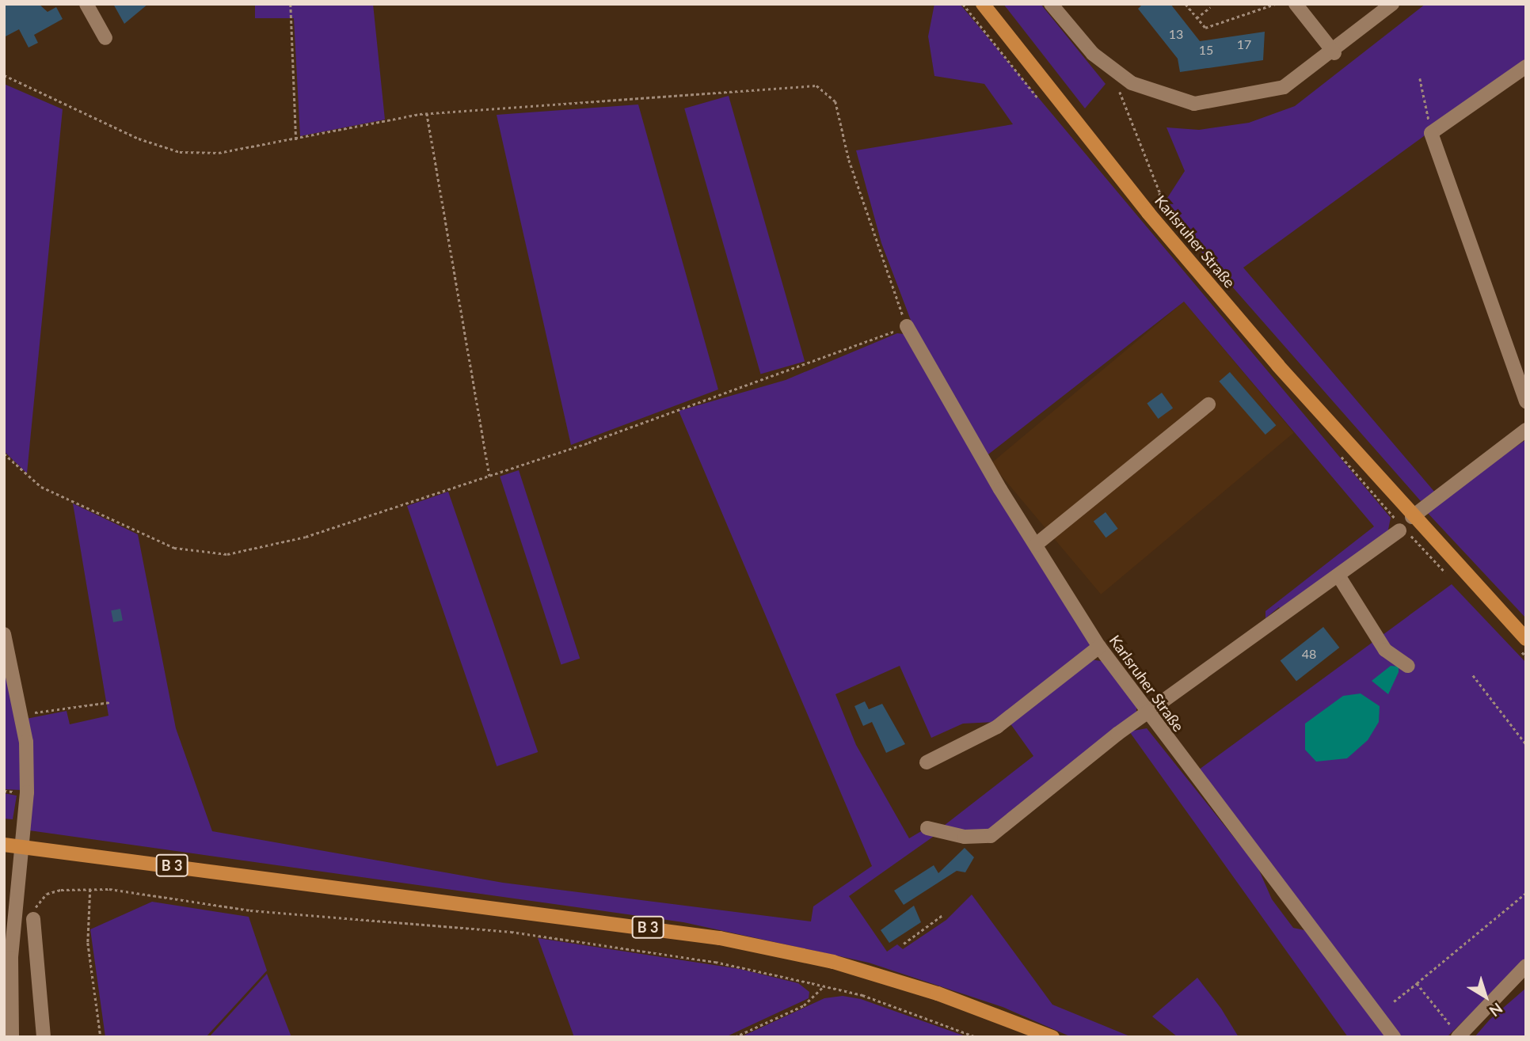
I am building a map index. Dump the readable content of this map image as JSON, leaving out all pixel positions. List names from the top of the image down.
{
  "streets": {
    "main road": ["Karlsruher Straße", "B 3"]
  },
  "house_numbers": [
    "13",
    "17",
    "15",
    "48"
  ],
  "north": "bottom right"
}
